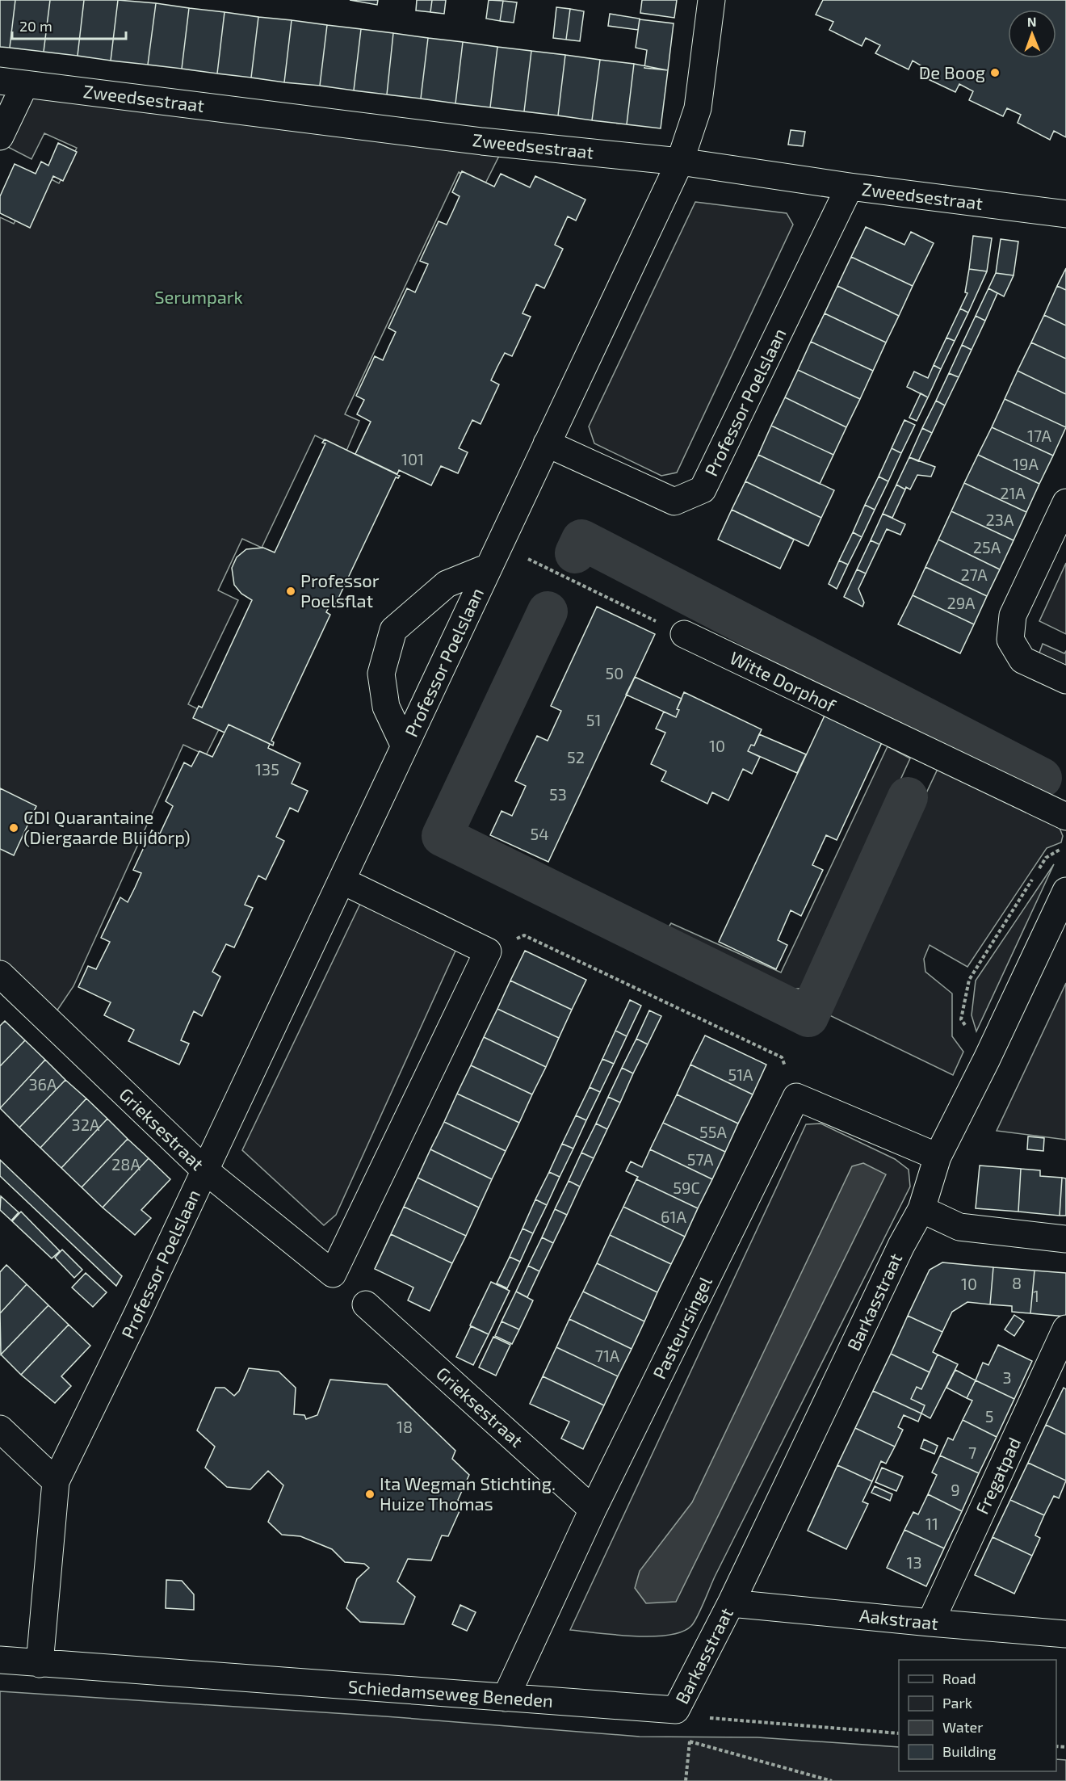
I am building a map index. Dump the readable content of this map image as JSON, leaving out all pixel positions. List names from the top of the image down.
{
  "streets": {
    "street": [
      "Zweedsestraat",
      "Professor Poelslaan",
      "Witte Dorphof",
      "Grieksestraat",
      "Barkasstraat",
      "Pasteursingel",
      "Fregatpad",
      "Aakstraat",
      "Schiedamseweg Beneden"
    ]
  },
  "crossings": [
    ["Zweedsestraat", "Professor Poelslaan"],
    ["Professor Poelslaan", "Grieksestraat"],
    ["Professor Poelslaan", "Schiedamseweg Beneden"],
    ["Grieksestraat", "Pasteursingel"],
    ["Barkasstraat", "Aakstraat"],
    ["Barkasstraat", "Schiedamseweg Beneden"],
    ["Pasteursingel", "Schiedamseweg Beneden"],
    ["Fregatpad", "Aakstraat"]
  ],
  "parks": ["Serumpark"],
  "places": [
    "De Boog",
    "Professor Poelsflat",
    "CDI Quarantaine (Diergaarde Blijdorp)",
    "Ita Wegman Stichting. Huize Thomas"
  ],
  "house_numbers": [
    "17A",
    "101",
    "19A",
    "21A",
    "23A",
    "25A",
    "27A",
    "29A",
    "50",
    "51",
    "10",
    "52",
    "135",
    "53",
    "54",
    "51A",
    "36A",
    "32A",
    "55A",
    "57A",
    "28A",
    "59C",
    "61A",
    "8",
    "10",
    "1",
    "71A",
    "3",
    "5",
    "18",
    "7",
    "9",
    "11",
    "13"
  ],
  "legend": [
    "Road",
    "Park",
    "Water",
    "Building"
  ],
  "scale_bar": "20 m",
  "north": "top"
}
